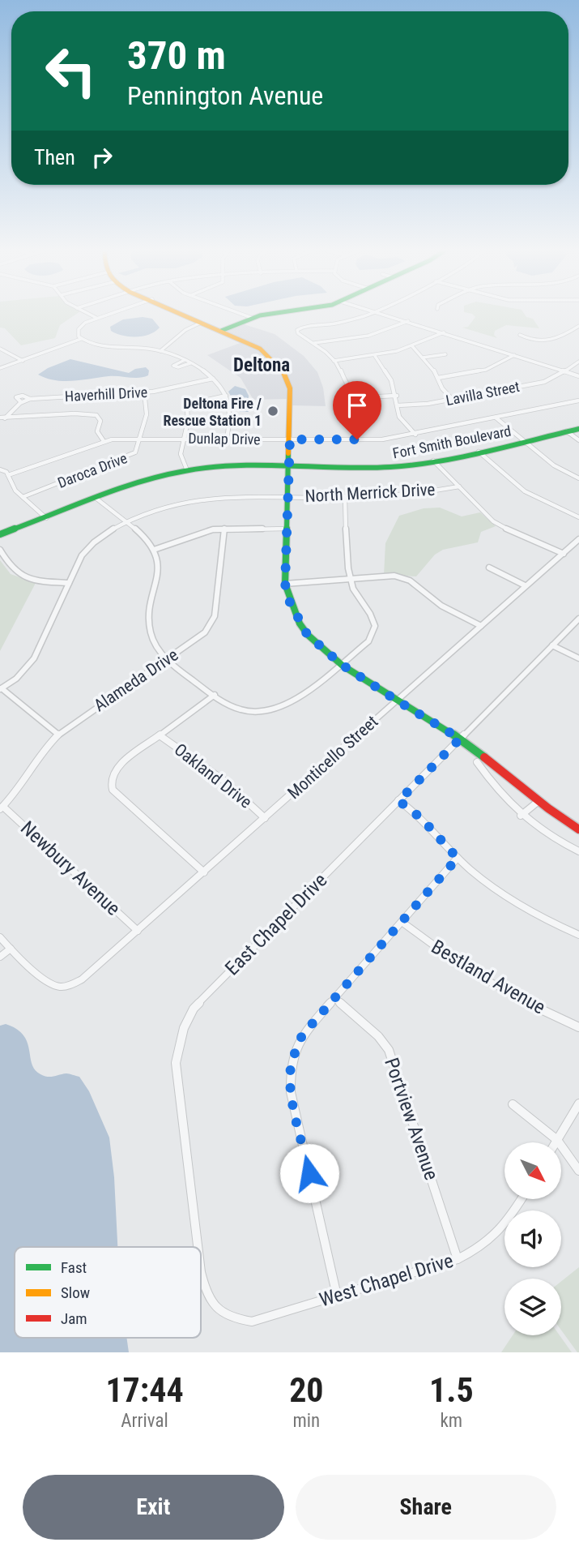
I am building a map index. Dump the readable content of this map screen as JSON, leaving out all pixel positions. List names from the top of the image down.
{
  "streets": {
    "main road": ["Fort Smith Boulevard"],
    "street": [
      "Lavilla Street",
      "Haverhill Drive",
      "Dunlap Drive",
      "Daroca Drive",
      "North Merrick Drive",
      "Alameda Drive",
      "Monticello Street",
      "Oakland Drive",
      "Newbury Avenue",
      "East Chapel Drive",
      "Bestland Avenue",
      "Portview Avenue",
      "West Chapel Drive"
    ]
  },
  "crossings": [
    ["Haverhill Drive", "Daroca Drive"],
    ["Dunlap Drive", "Daroca Drive"],
    ["Alameda Drive", "Newbury Avenue"],
    ["Monticello Street", "Oakland Drive"],
    ["Monticello Street", "Newbury Avenue"],
    ["East Chapel Drive", "West Chapel Drive"],
    ["Portview Avenue", "West Chapel Drive"]
  ],
  "districts": ["Deltona"],
  "places": ["Deltona Fire / Rescue Station 1"],
  "legend": ["Fast", "Slow", "Jam"],
  "north": "bottom right",
  "page": {
    "turn": ["370 m", "Pennington Avenue"],
    "then": "Then",
    "eta": [
      "17:44",
      "Arrival",
      "20",
      "min",
      "1.5",
      "km"
    ],
    "buttons": ["Exit", "Share"]
  }
}
